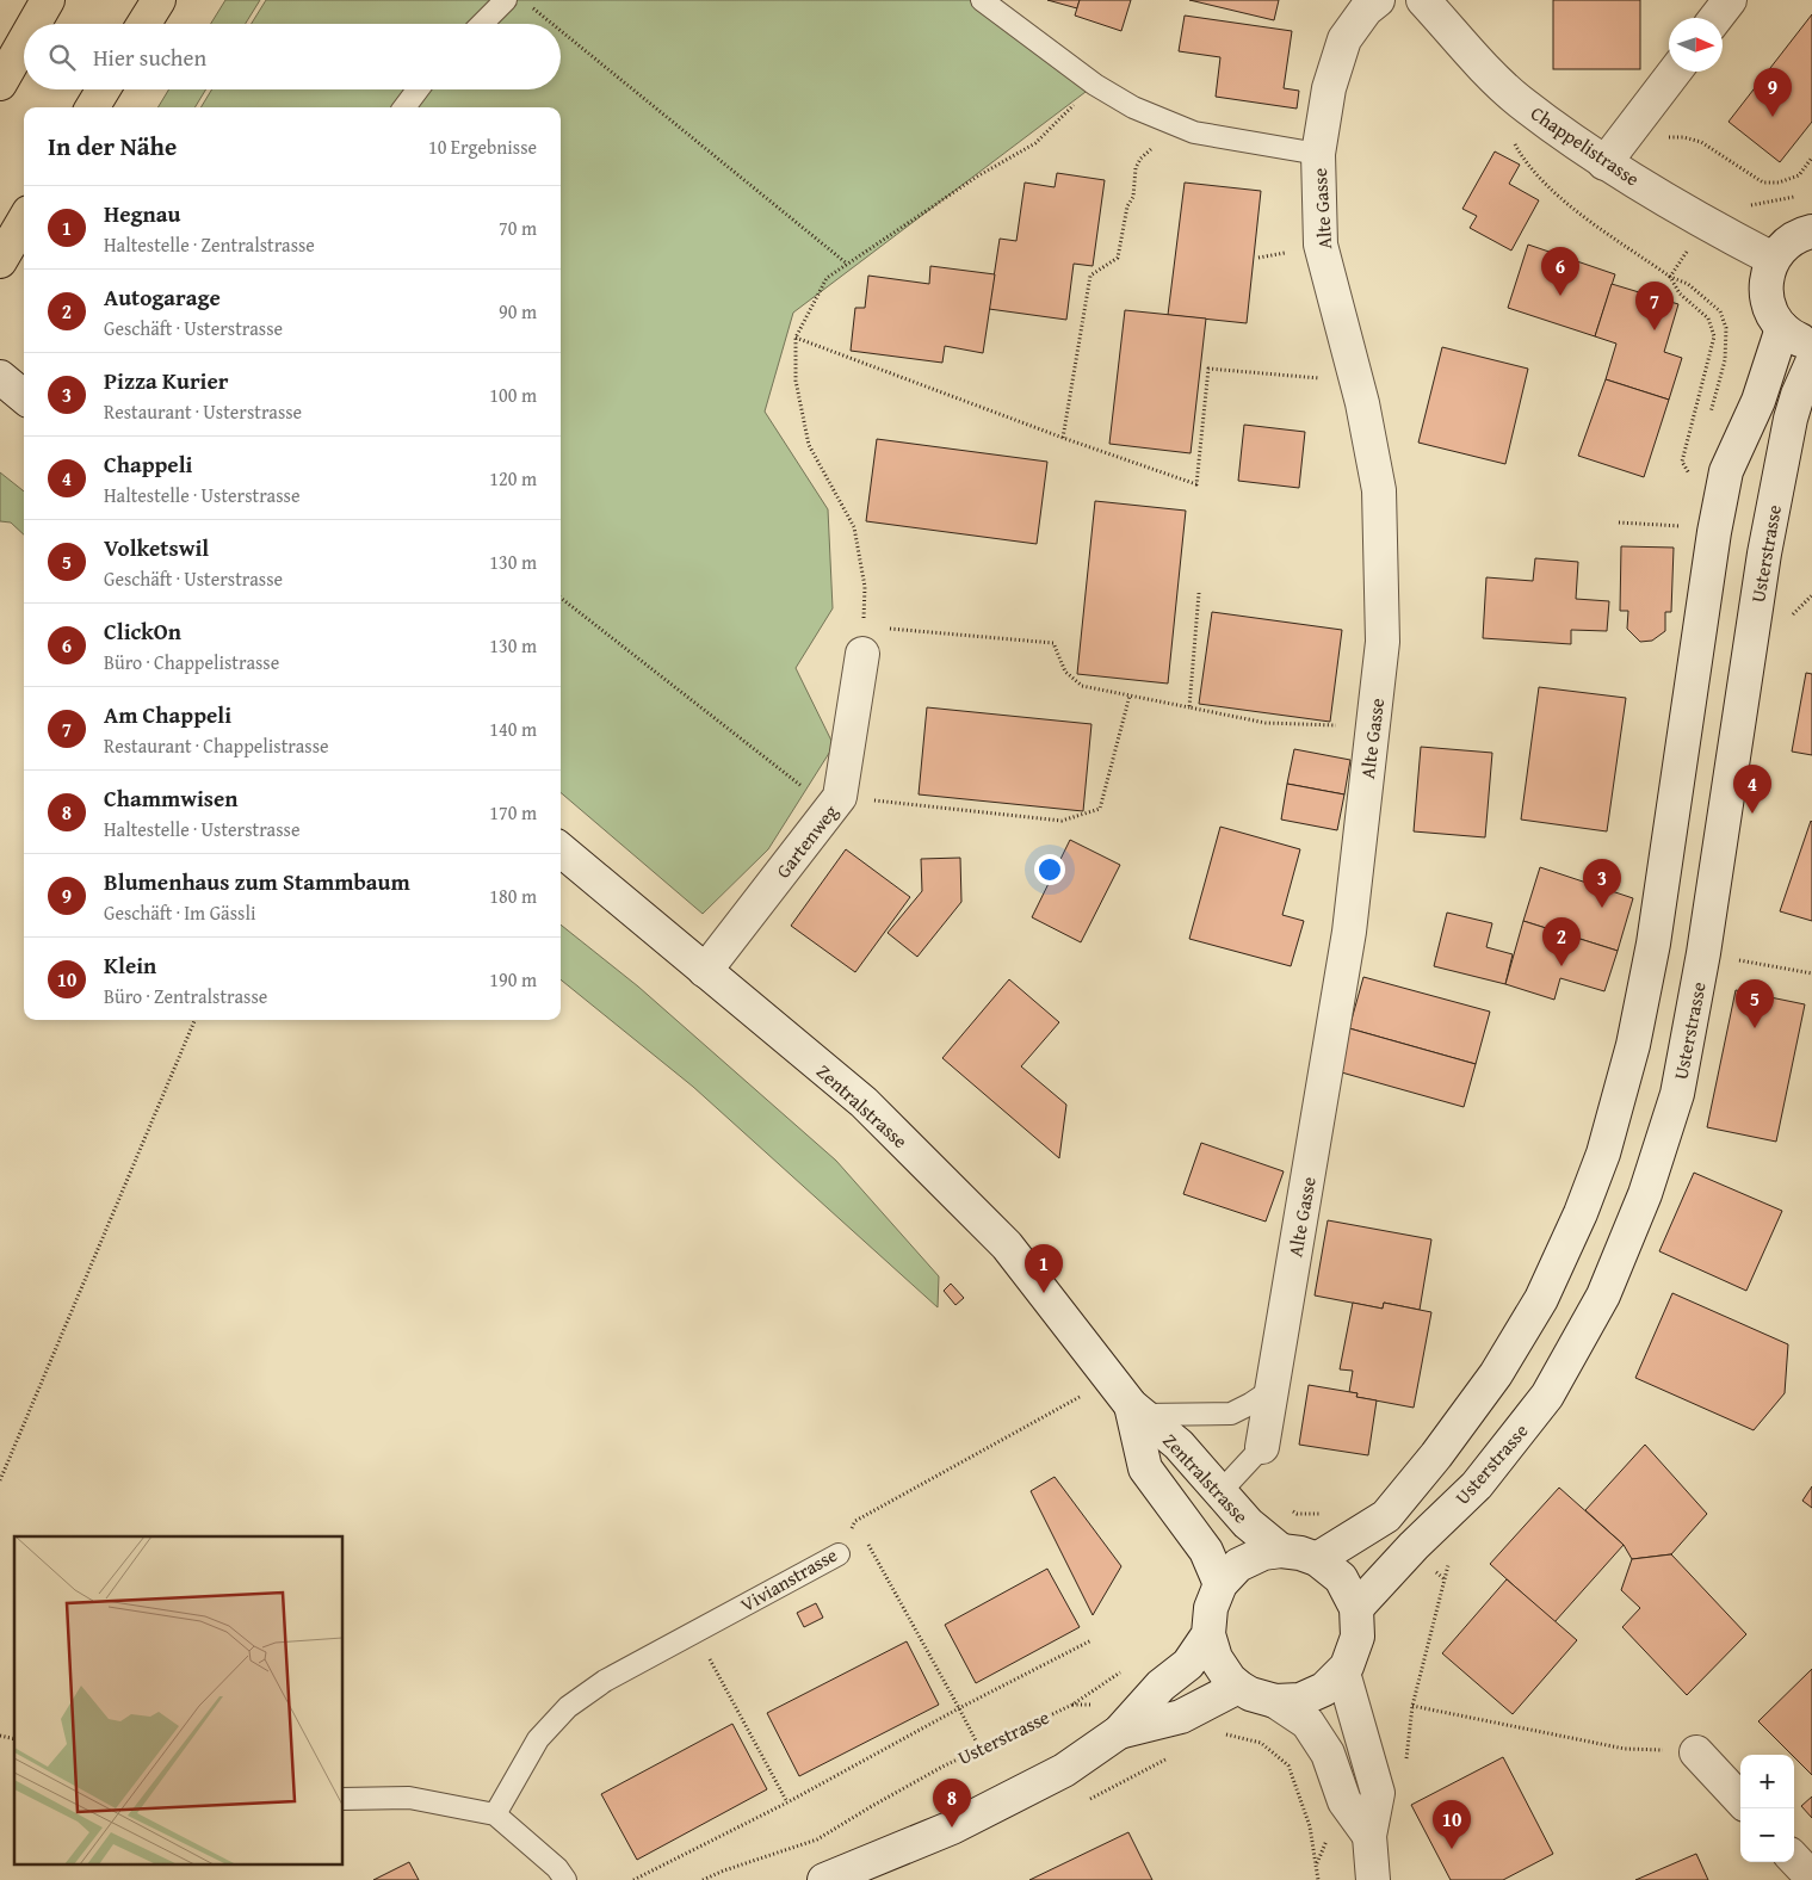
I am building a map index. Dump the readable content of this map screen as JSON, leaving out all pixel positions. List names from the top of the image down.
{
  "streets": {
    "main road": [
      "Chappelistrasse",
      "Alte Gasse",
      "Usterstrasse",
      "Gartenweg",
      "Zentralstrasse"
    ],
    "lane": ["Vivianstrasse"]
  },
  "crossings": [
    ["Usterstrasse", "Zentralstrasse"],
    ["Gartenweg", "Zentralstrasse"]
  ],
  "north": "right",
  "page": {
    "search": "Hier suchen",
    "pins": [
      "9",
      "6",
      "7",
      "4",
      "3",
      "2",
      "5",
      "1",
      "8",
      "10"
    ],
    "heading": ["In der Nähe", "10 Ergebnisse"],
    "list": [
      {
        "mark": "1",
        "name": "Hegnau",
        "note": "Haltestelle · Zentralstrasse",
        "value": "70 m"
      },
      {
        "mark": "2",
        "name": "Autogarage",
        "note": "Geschäft · Usterstrasse",
        "value": "90 m"
      },
      {
        "mark": "3",
        "name": "Pizza Kurier",
        "note": "Restaurant · Usterstrasse",
        "value": "100 m"
      },
      {
        "mark": "4",
        "name": "Chappeli",
        "note": "Haltestelle · Usterstrasse",
        "value": "120 m"
      },
      {
        "mark": "5",
        "name": "Volketswil",
        "note": "Geschäft · Usterstrasse",
        "value": "130 m"
      },
      {
        "mark": "6",
        "name": "ClickOn",
        "note": "Büro · Chappelistrasse",
        "value": "130 m"
      },
      {
        "mark": "7",
        "name": "Am Chappeli",
        "note": "Restaurant · Chappelistrasse",
        "value": "140 m"
      },
      {
        "mark": "8",
        "name": "Chammwisen",
        "note": "Haltestelle · Usterstrasse",
        "value": "170 m"
      },
      {
        "mark": "9",
        "name": "Blumenhaus zum Stammbaum",
        "note": "Geschäft · Im Gässli",
        "value": "180 m"
      },
      {
        "mark": "10",
        "name": "Klein",
        "note": "Büro · Zentralstrasse",
        "value": "190 m"
      }
    ],
    "map_buttons": ["+", "−"]
  }
}
